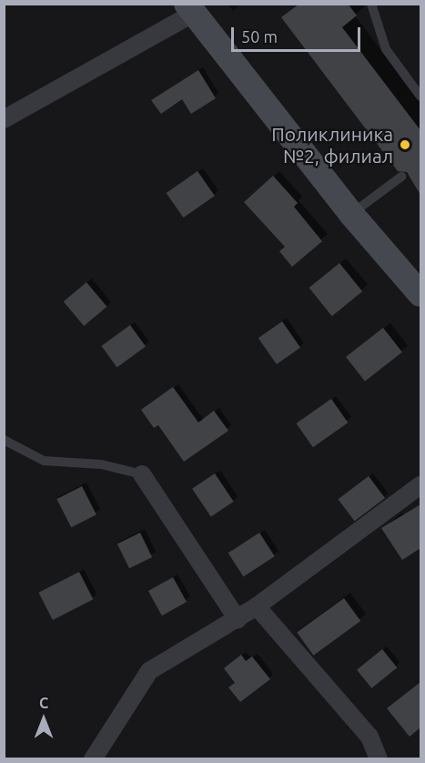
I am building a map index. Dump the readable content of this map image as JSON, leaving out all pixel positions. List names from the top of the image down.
{
  "places": ["Поликлиника №2, филиал"],
  "scale_bar": "50 m",
  "north": "top"
}
